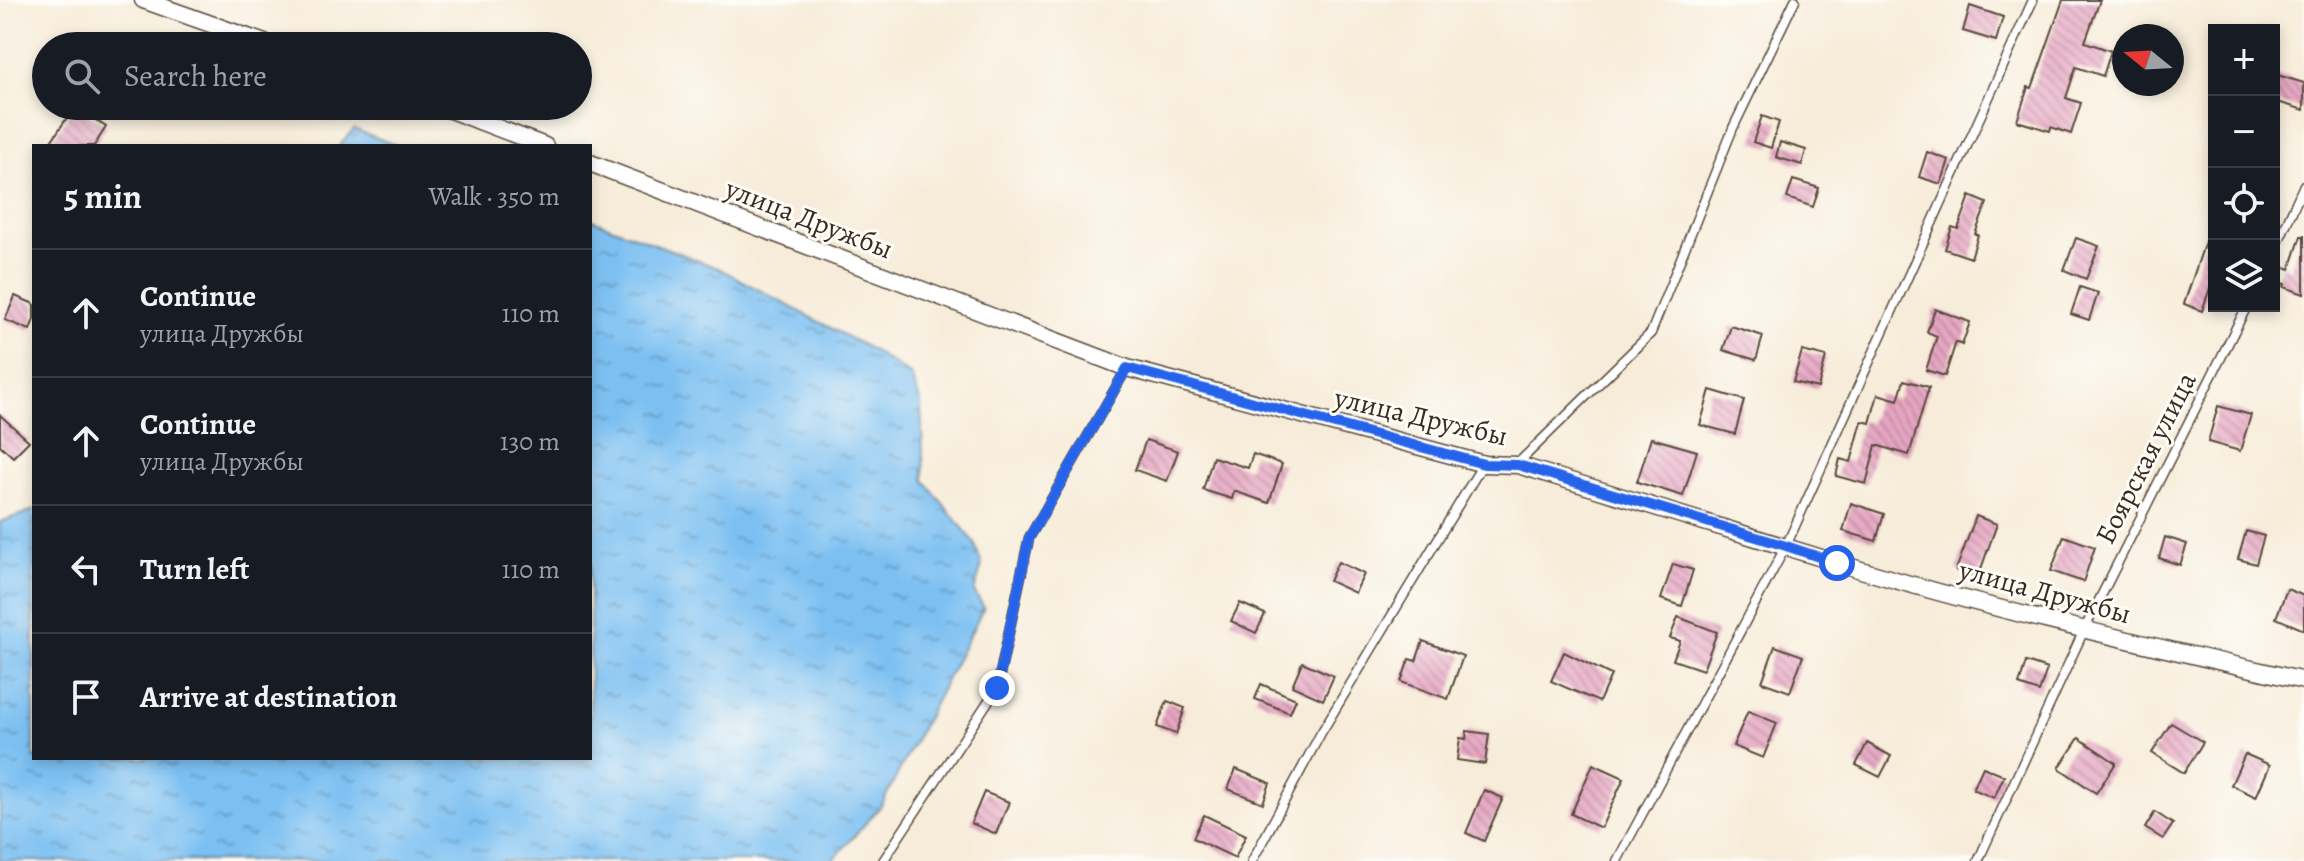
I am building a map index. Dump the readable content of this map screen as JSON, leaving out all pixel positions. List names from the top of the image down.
{
  "streets": {
    "street": ["улица Дружбы"],
    "lane": ["Боярская улица"]
  },
  "crossings": [
    ["улица Дружбы", "Боярская улица"]
  ],
  "north": "left",
  "page": {
    "map_buttons": ["+", "−"],
    "search": "Search here",
    "heading": ["5 min", "Walk · 350 m"],
    "list": [
      ["Continue", "улица Дружбы", "110 m"],
      ["Continue", "улица Дружбы", "130 m"],
      ["Turn left", "110 m"],
      "Arrive at destination"
    ]
  }
}
